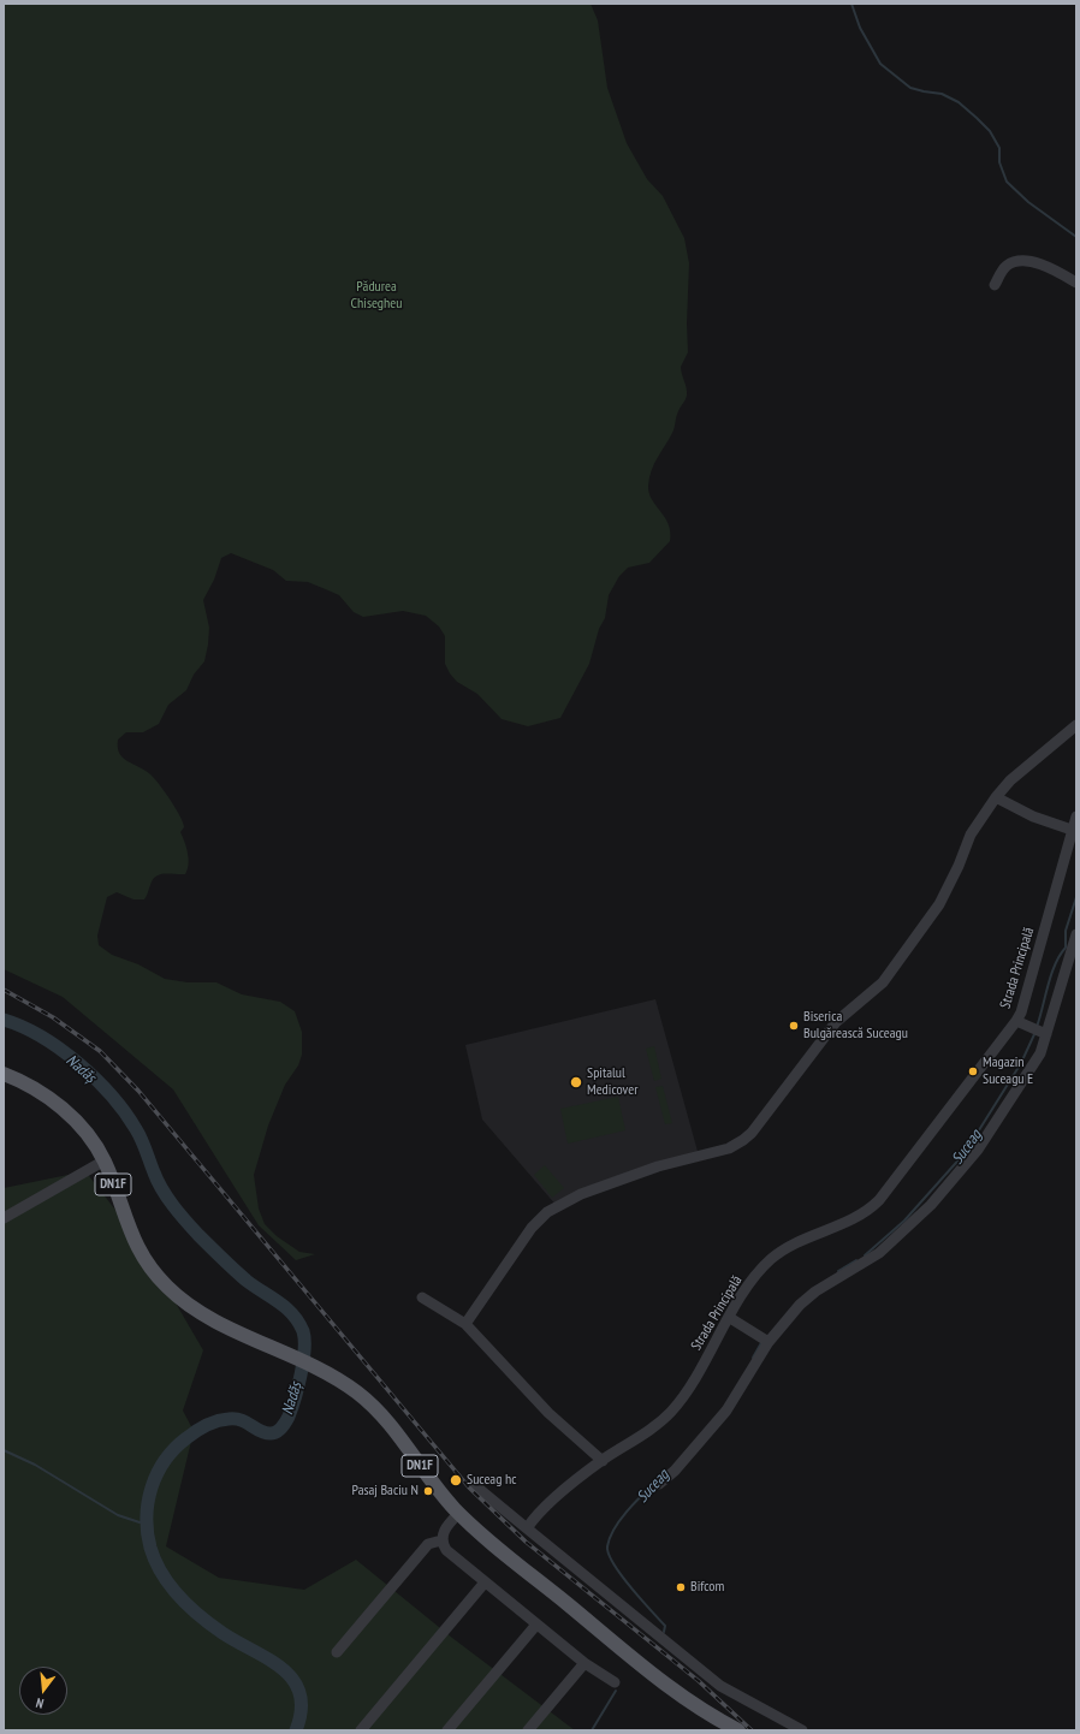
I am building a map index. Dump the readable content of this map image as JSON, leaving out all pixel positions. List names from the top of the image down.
{
  "streets": {
    "main road": ["DN1F"],
    "street": ["Strada Principală"]
  },
  "water": ["Nadăș", "Suceag"],
  "parks": ["Pădurea Chisegheu"],
  "places": [
    "Biserica Bulgărească Suceagu",
    "Magazin Suceagu E",
    "Spitalul Medicover",
    "Suceag hc",
    "Pasaj Baciu N",
    "Bifcom"
  ],
  "north": "bottom"
}
